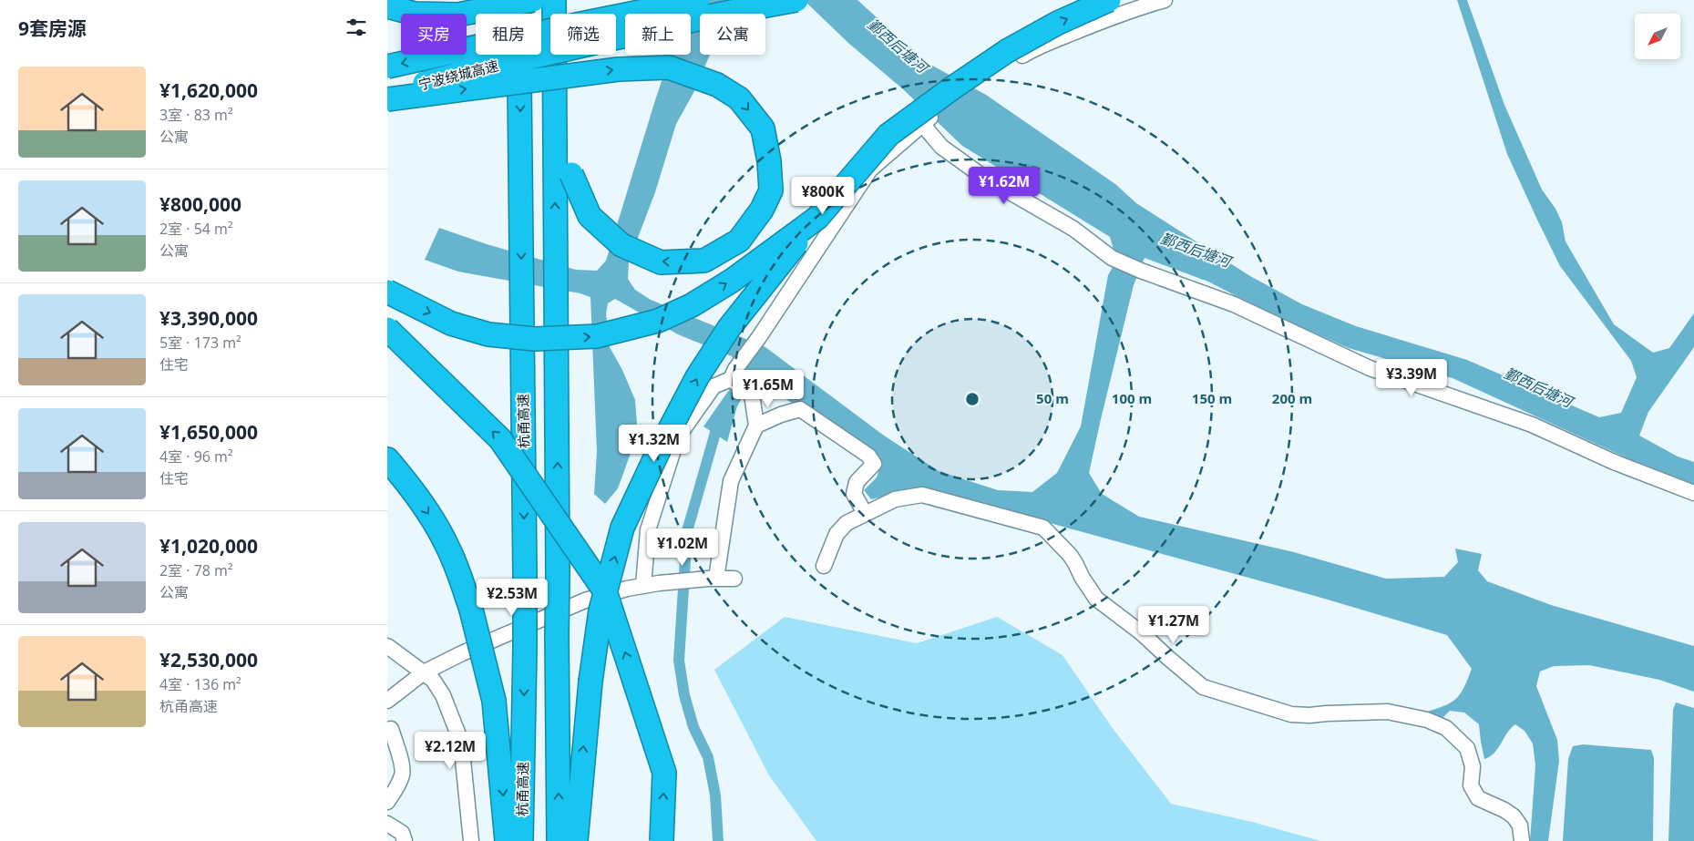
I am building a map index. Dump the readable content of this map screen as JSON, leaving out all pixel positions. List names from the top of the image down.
{
  "streets": {
    "highway": ["宁波绕城高速", "杭甬高速"]
  },
  "water": ["鄞西后塘河"],
  "north": "bottom left",
  "page": {
    "heading": "9套房源",
    "chip": [
      "买房",
      "租房",
      "筛选",
      "新上",
      "公寓"
    ],
    "list": [
      {
        "name": "¥1,620,000",
        "note": "3室 · 83 m² · 公寓"
      },
      {
        "name": "¥800,000",
        "note": "2室 · 54 m² · 公寓"
      },
      {
        "name": "¥3,390,000",
        "note": "5室 · 173 m² · 住宅"
      },
      {
        "name": "¥1,650,000",
        "note": "4室 · 96 m² · 住宅"
      },
      {
        "name": "¥1,020,000",
        "note": "2室 · 78 m² · 公寓"
      },
      {
        "name": "¥2,530,000",
        "note": "4室 · 136 m² · 杭甬高速"
      }
    ],
    "price": [
      "¥1.62M",
      "¥800K",
      "¥3.39M",
      "¥1.65M",
      "¥1.32M",
      "¥1.02M",
      "¥2.53M",
      "¥1.27M",
      "¥2.12M"
    ]
  },
  "rings": [
    "50 m",
    "100 m",
    "150 m",
    "200 m"
  ]
}
